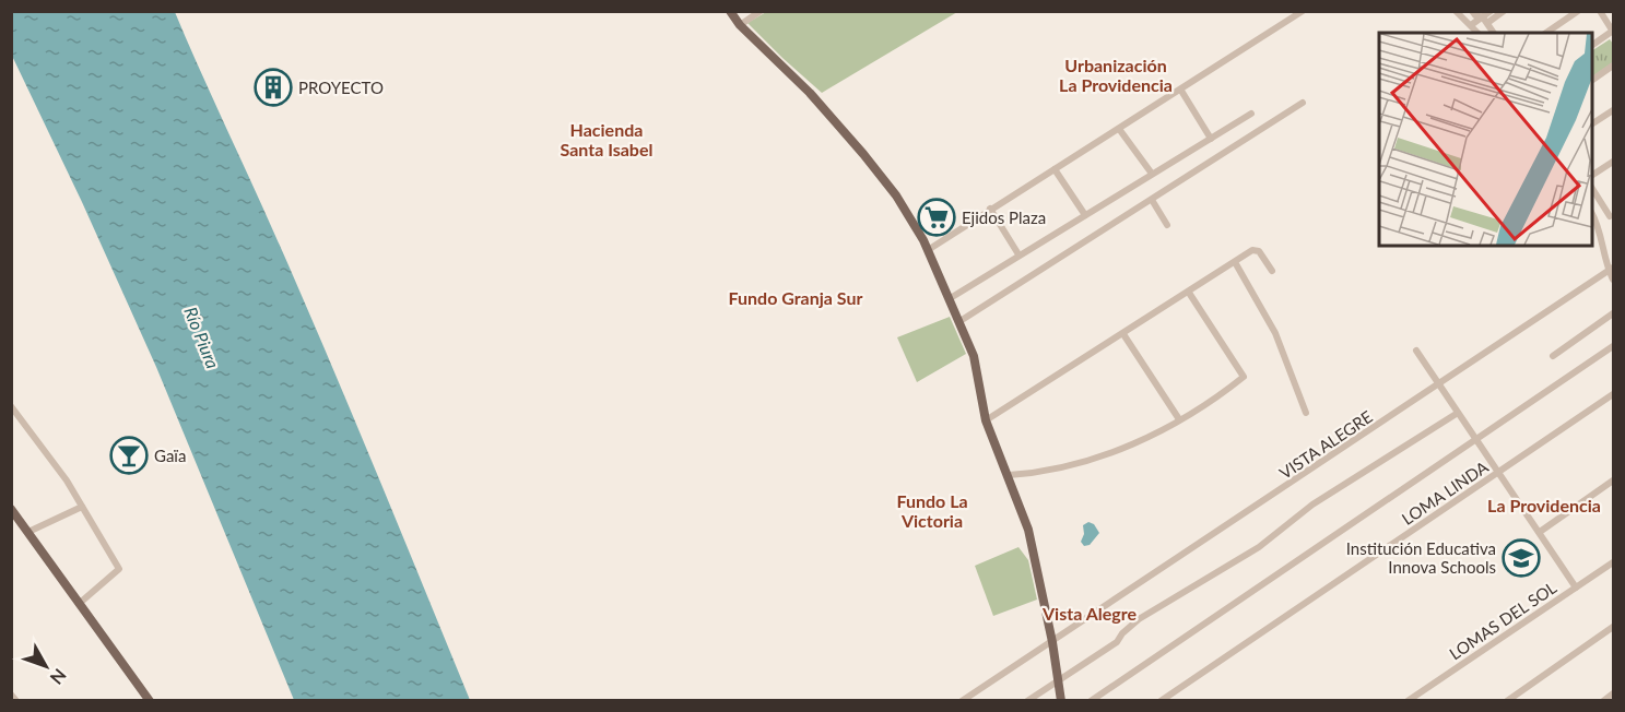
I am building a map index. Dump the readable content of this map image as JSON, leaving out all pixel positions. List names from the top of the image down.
{
  "streets": {
    "street": ["VISTA ALEGRE", "LOMA LINDA", "LOMAS DEL SOL"]
  },
  "districts": [
    "Urbanización La Providencia",
    "Hacienda Santa Isabel",
    "Fundo Granja Sur",
    "Fundo La Victoria",
    "La Providencia",
    "Vista Alegre"
  ],
  "water": ["Río Piura"],
  "places": {
    "building": ["PROYECTO"],
    "supermarket": ["Ejidos Plaza"],
    "bar": ["Gaïa"],
    "school or university": ["Institución Educativa Innova Schools"]
  },
  "north": "bottom right"
}
